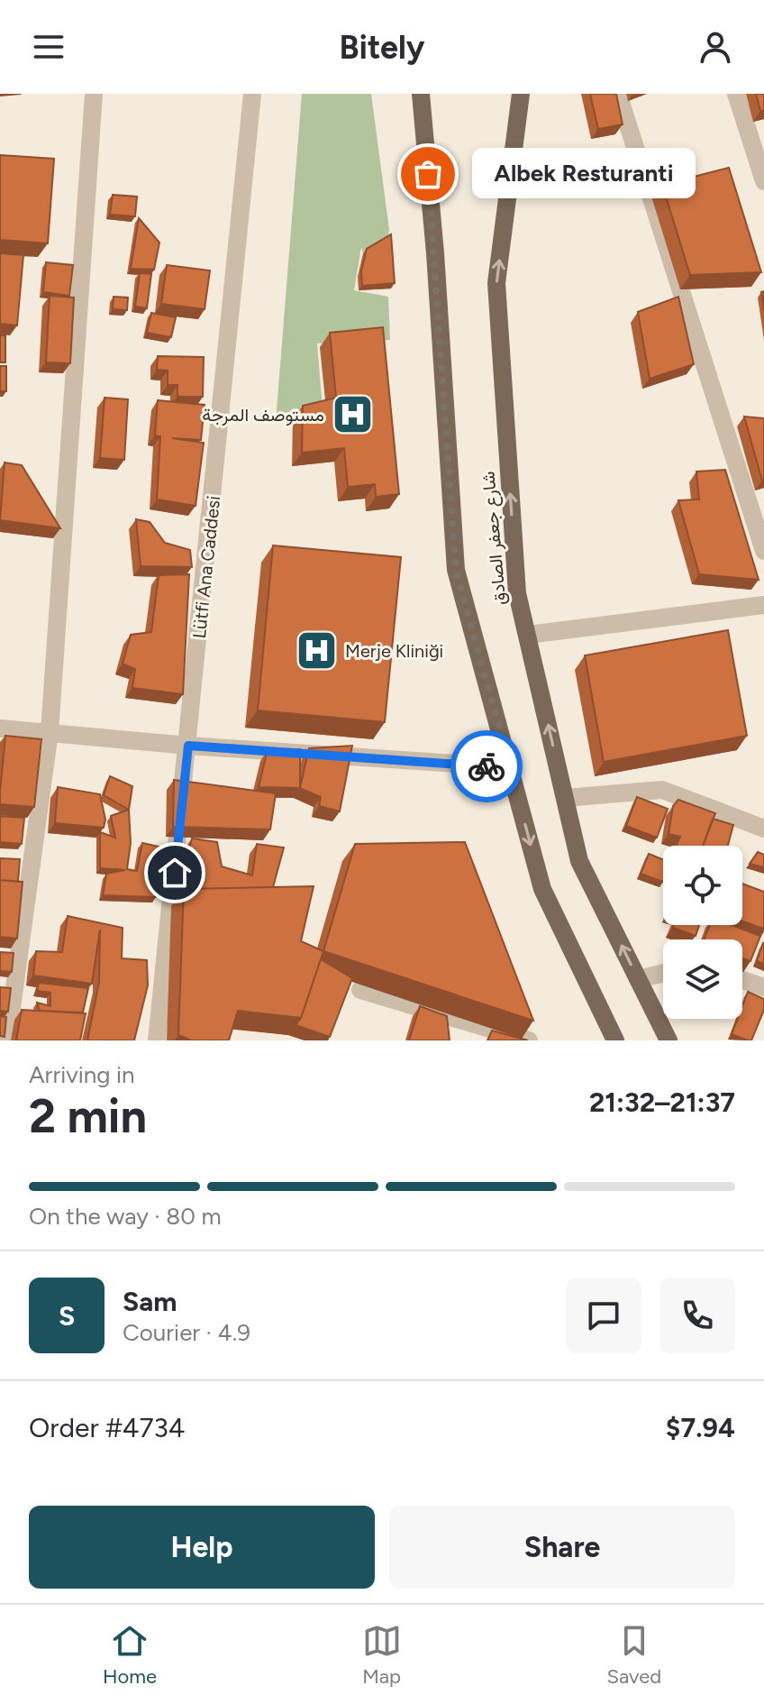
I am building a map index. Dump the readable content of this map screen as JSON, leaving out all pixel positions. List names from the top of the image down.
{
  "streets": {
    "main road": ["شارع جعفر الصادق"],
    "street": ["Lütfi Ana Caddesi"]
  },
  "places": {
    "other": ["Albek Resturanti"],
    "hospital": ["مستوصف المرجة", "Merje Kliniği"]
  },
  "page": {
    "header": "Bitely",
    "bubble": "Albek Resturanti",
    "heading": ["2 min", "Arriving in", "21:32–21:37"],
    "panel": [
      "Sam",
      "Courier · 4.9",
      "Order #4734",
      "$7.94"
    ],
    "bar": "On the way · 80 m",
    "round": "S",
    "buttons": ["Help", "Share"],
    "tabs": ["Home", "Map", "Saved"]
  }
}
